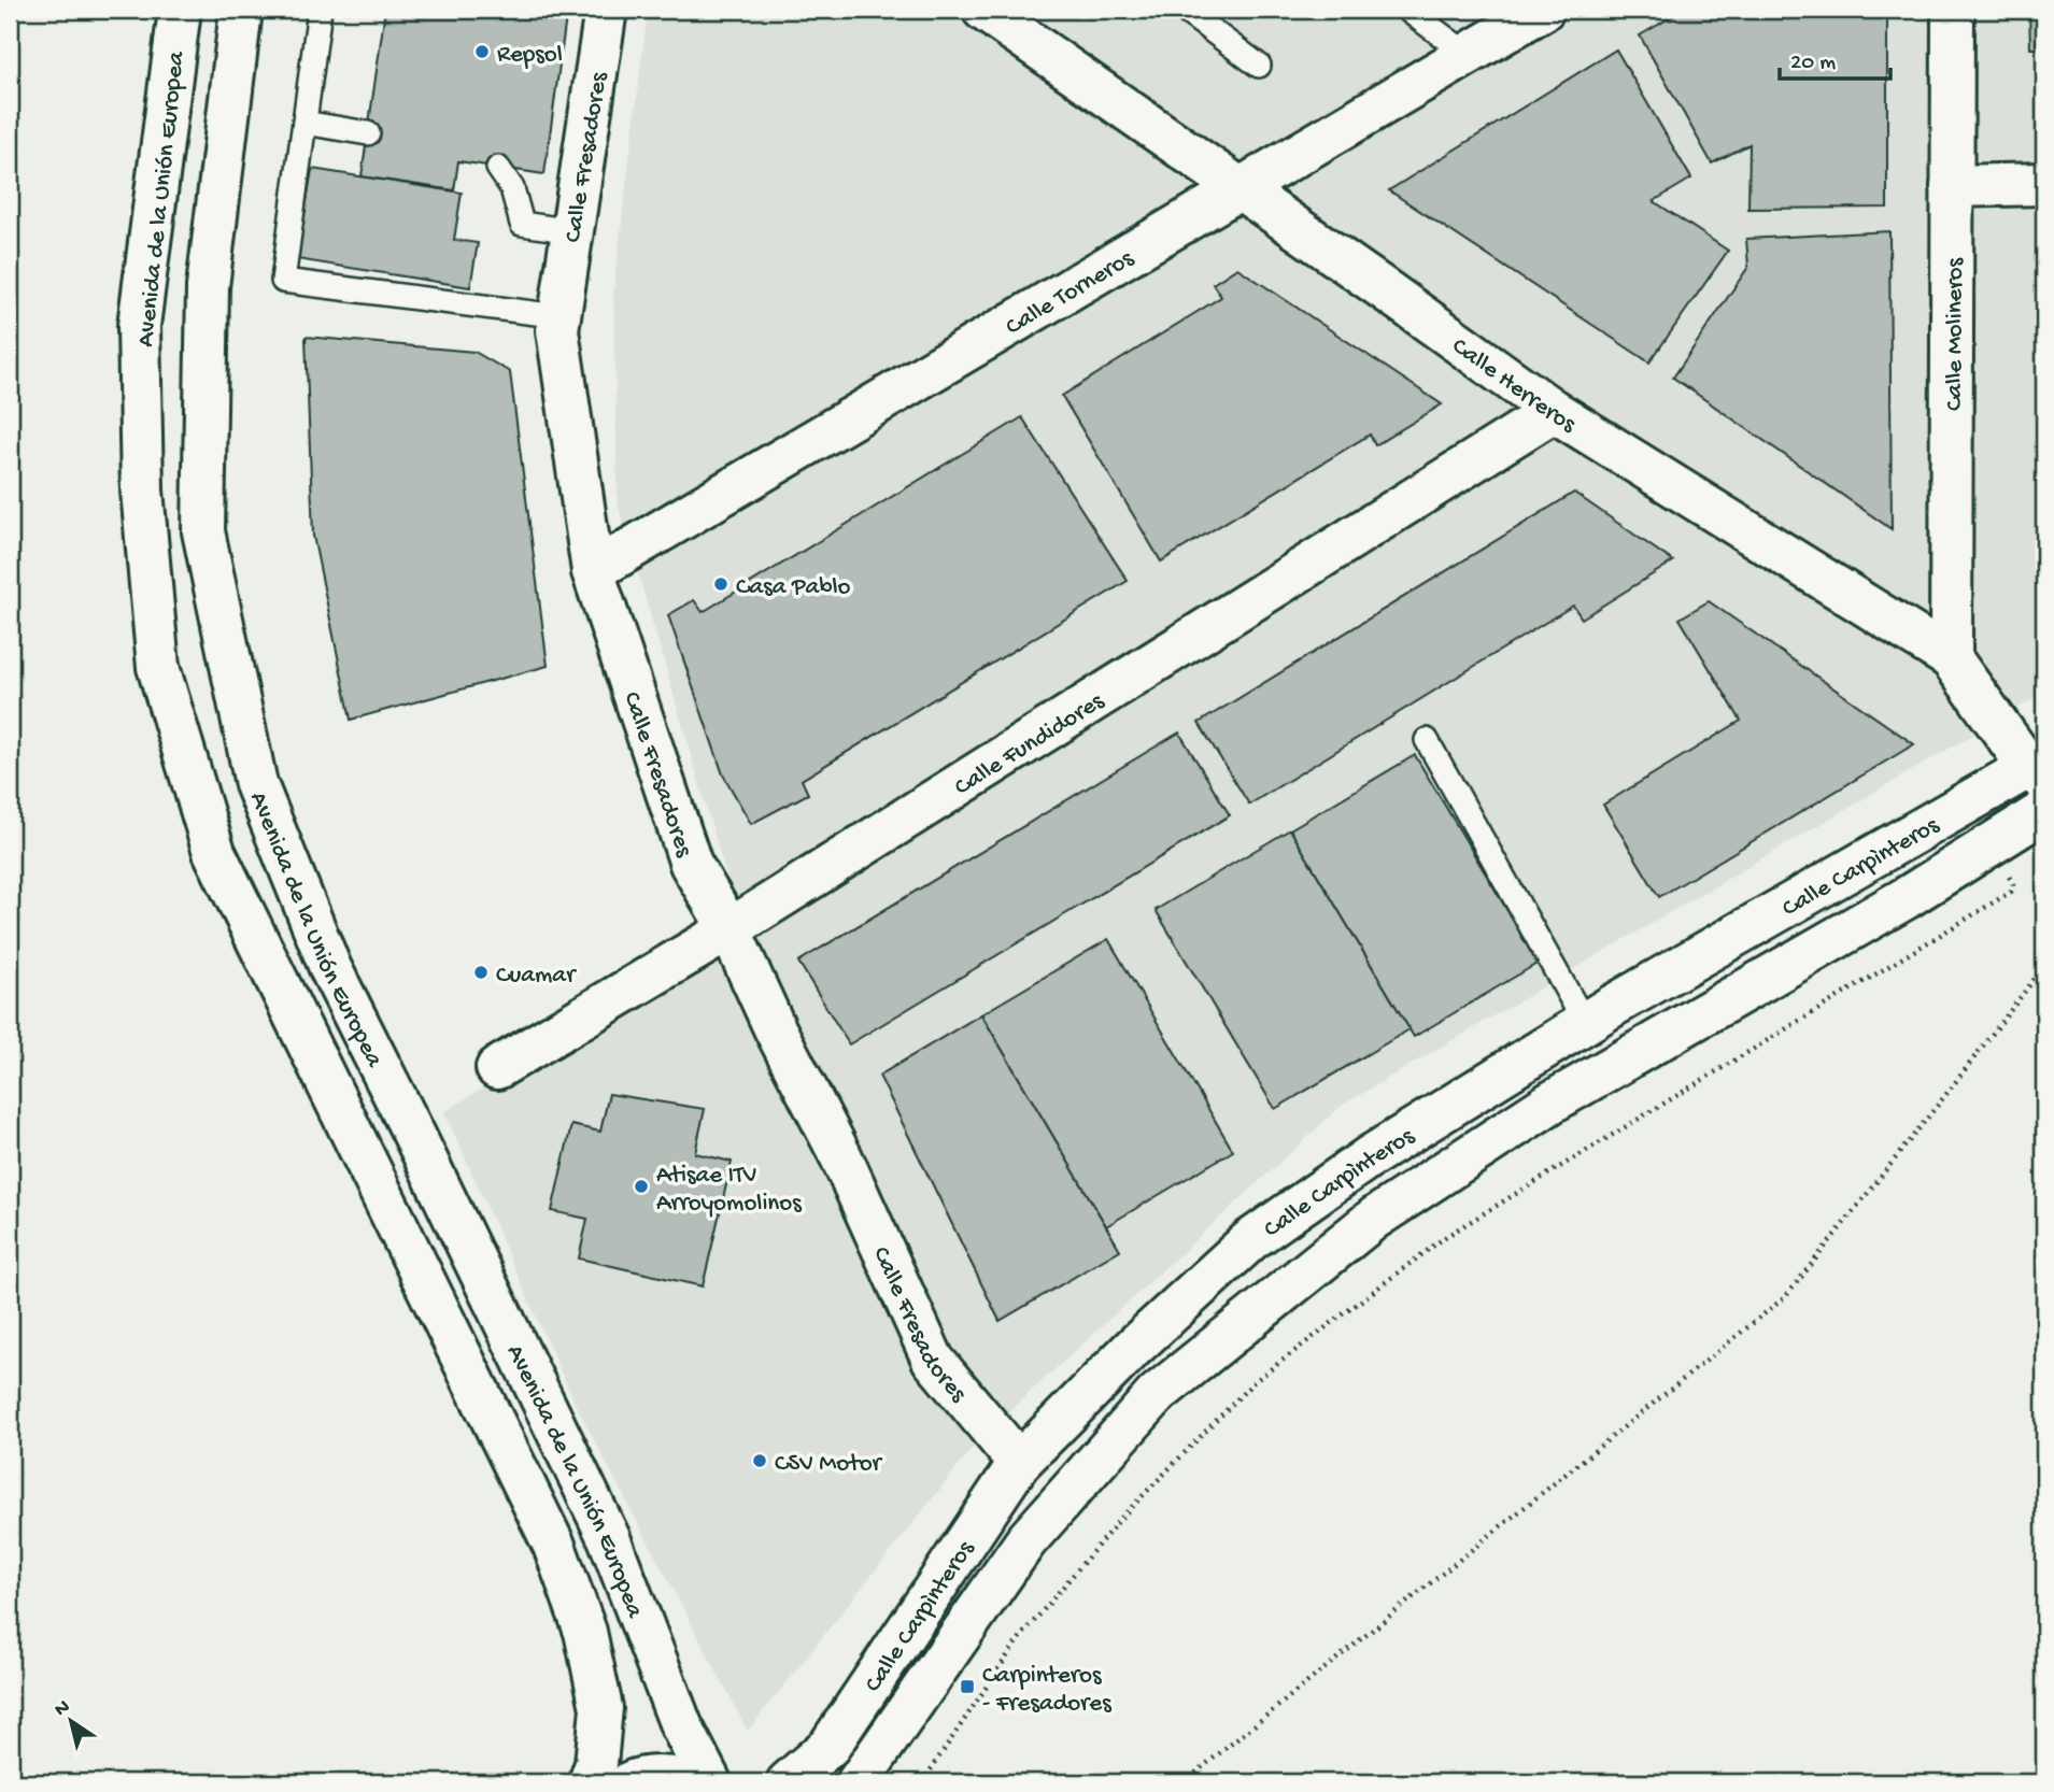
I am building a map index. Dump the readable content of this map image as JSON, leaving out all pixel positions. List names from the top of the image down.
{
  "streets": {
    "street": [
      "Calle Fresadores",
      "Avenida de la Unión Europea",
      "Calle Torneros",
      "Calle Molineros",
      "Calle Herreros",
      "Calle Fundidores",
      "Calle Carpìnteros"
    ]
  },
  "crossings": [
    ["Calle Fresadores", "Calle Torneros"],
    ["Calle Fresadores", "Calle Fundidores"],
    ["Calle Fresadores", "Calle Carpìnteros"],
    ["Calle Torneros", "Calle Herreros"],
    ["Calle Molineros", "Calle Herreros"],
    ["Calle Herreros", "Calle Fundidores"],
    ["Calle Herreros", "Calle Carpìnteros"]
  ],
  "places": {
    "other": [
      "Repsol",
      "Casa Pablo",
      "Cuamar",
      "Atisae ITV Arroyomolinos",
      "CSV Motor"
    ],
    "transit": ["Carpinteros - Fresadores"]
  },
  "scale_bar": "20 m",
  "north": "top left"
}
